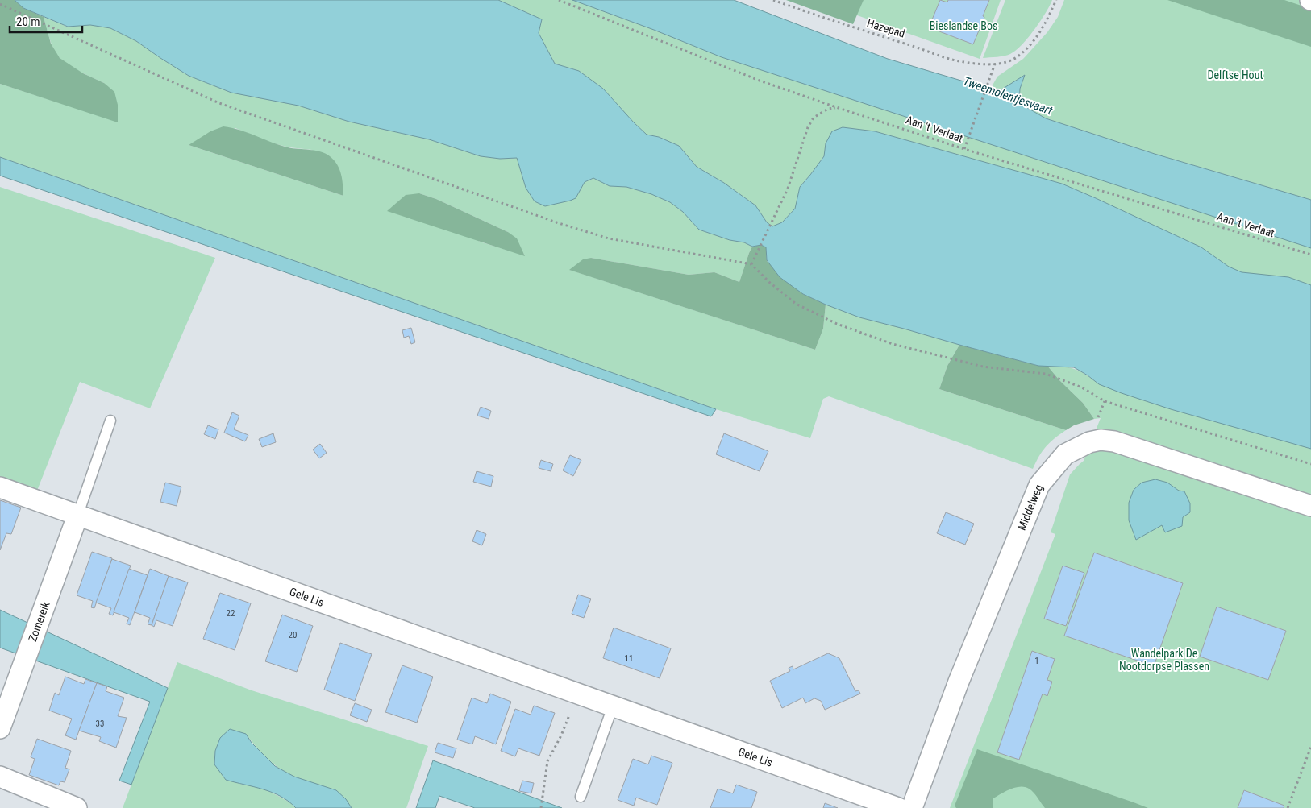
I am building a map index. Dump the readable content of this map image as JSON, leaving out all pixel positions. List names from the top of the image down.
{
  "streets": {
    "street": ["Middelweg", "Gele Lis", "Zomereik"],
    "path": ["Hazepad", "Aan 't Verlaat"]
  },
  "crossings": [
    ["Gele Lis", "Zomereik"]
  ],
  "water": ["Tweemolentjesvaart"],
  "parks": ["Bieslandse Bos", "Delftse Hout", "Wandelpark De Nootdorpse Plassen"],
  "house_numbers": [
    "22",
    "20",
    "11",
    "1",
    "33"
  ],
  "scale_bar": "20 m"
}
